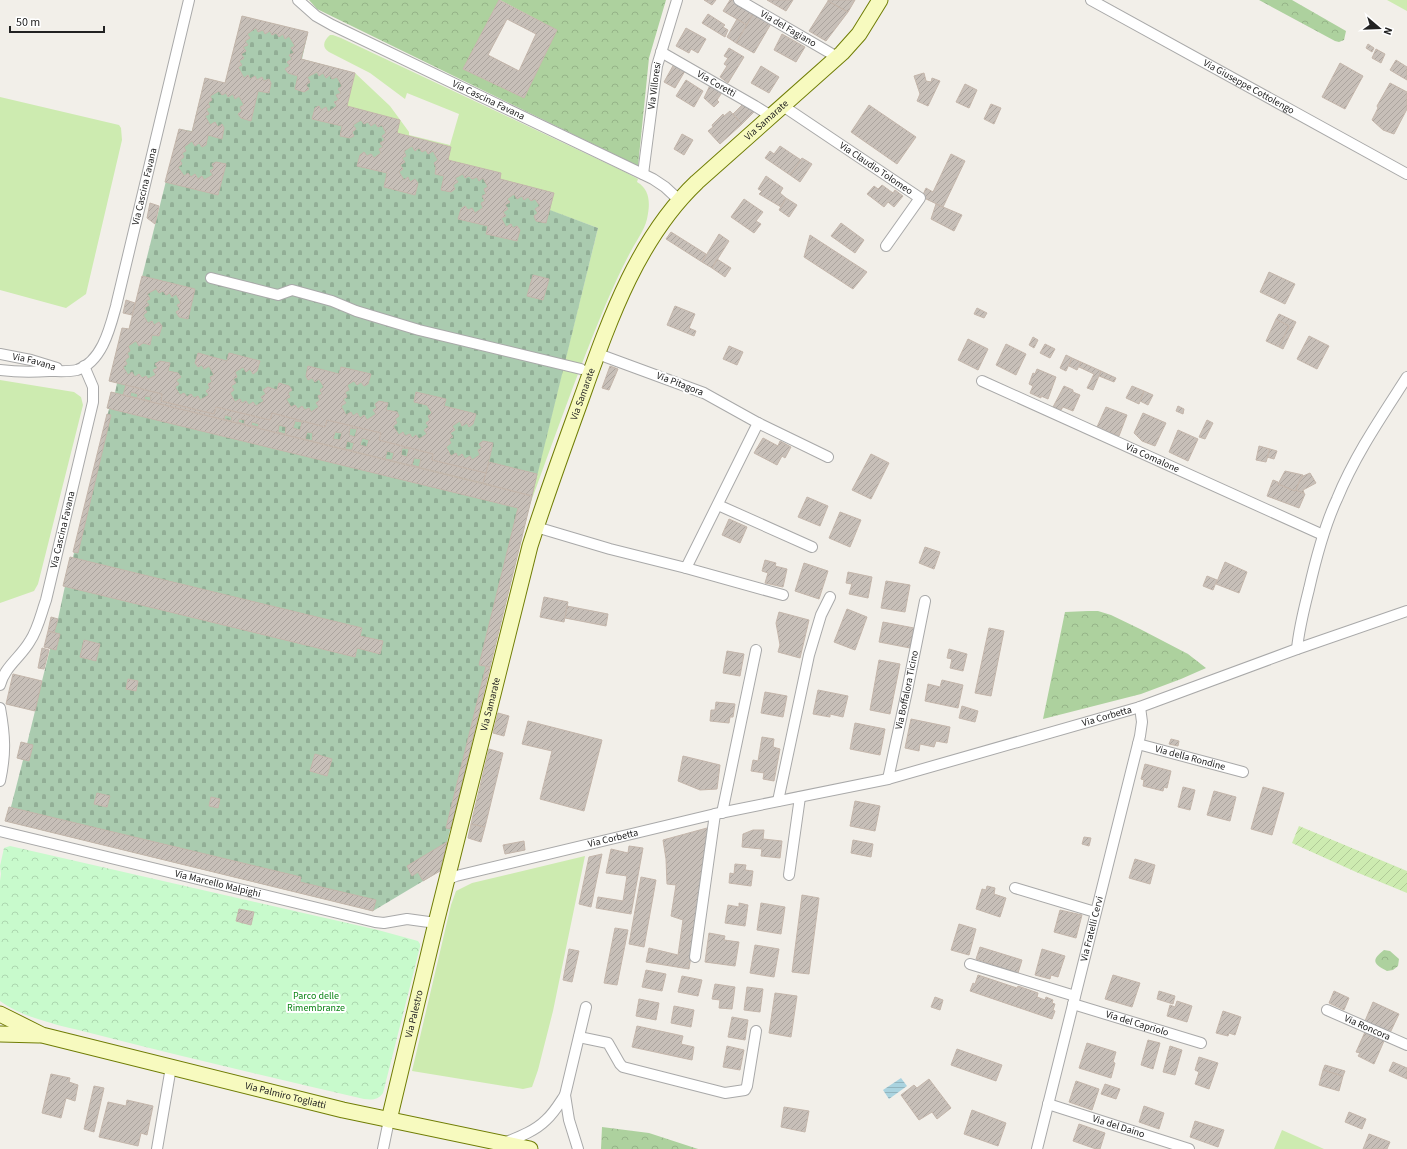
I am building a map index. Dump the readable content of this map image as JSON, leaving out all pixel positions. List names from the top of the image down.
{
  "streets": {
    "street": [
      "Via del Fagiano",
      "Via Coretti",
      "Via Villoresi",
      "Via Giuseppe Cottolengo",
      "Via Cascina Favana",
      "Via Samarate",
      "Via Claudio Tolomeo",
      "Via Favana",
      "Via Pitagora",
      "Via Comalone",
      "Via Boffalora Ticino",
      "Via Corbetta",
      "Via della Rondine",
      "Via Marcello Malpighi",
      "Via Fratelli Cervi",
      "Via Palestro",
      "Via del Capriolo",
      "Via Roncora",
      "Via Palmiro Togliatti",
      "Via del Daino"
    ]
  },
  "crossings": [
    ["Via del Fagiano", "Via Samarate"],
    ["Via Coretti", "Via Villoresi"],
    ["Via Coretti", "Via Samarate"],
    ["Via Villoresi", "Via Cascina Favana"],
    ["Via Cascina Favana", "Via Samarate"],
    ["Via Cascina Favana", "Via Favana"],
    ["Via Samarate", "Via Claudio Tolomeo"],
    ["Via Samarate", "Via Pitagora"],
    ["Via Samarate", "Via Corbetta"],
    ["Via Samarate", "Via Palestro"],
    ["Via Boffalora Ticino", "Via Corbetta"],
    ["Via Corbetta", "Via Fratelli Cervi"],
    ["Via Corbetta", "Via Palestro"],
    ["Via della Rondine", "Via Fratelli Cervi"],
    ["Via Marcello Malpighi", "Via Palestro"],
    ["Via Fratelli Cervi", "Via del Capriolo"],
    ["Via Fratelli Cervi", "Via del Daino"],
    ["Via Palestro", "Via Palmiro Togliatti"]
  ],
  "parks": ["Parco delle Rimembranze"],
  "scale_bar": "50 m",
  "north": "right"
}
